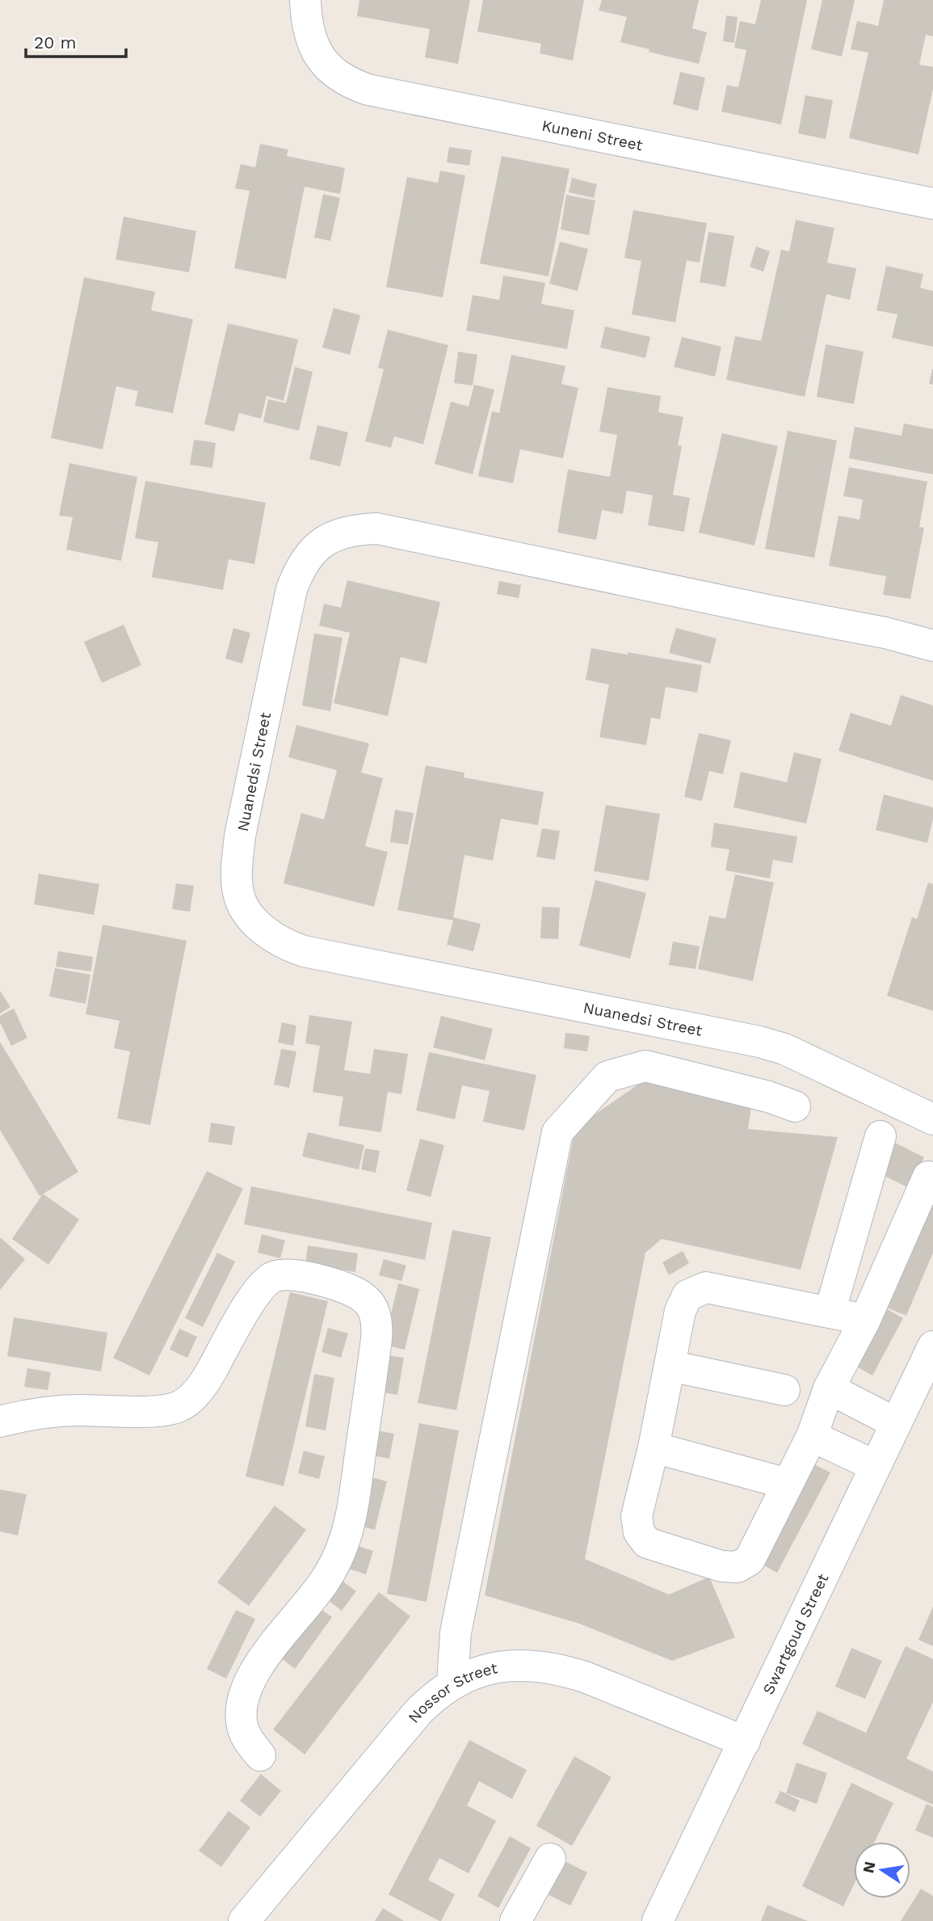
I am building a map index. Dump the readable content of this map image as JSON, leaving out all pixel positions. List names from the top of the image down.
{
  "streets": {
    "street": [
      "Kuneni Street",
      "Nuanedsi Street",
      "Swartgoud Street",
      "Nossor Street"
    ]
  },
  "crossings": [
    ["Swartgoud Street", "Nossor Street"]
  ],
  "scale_bar": "20 m",
  "north": "left"
}
